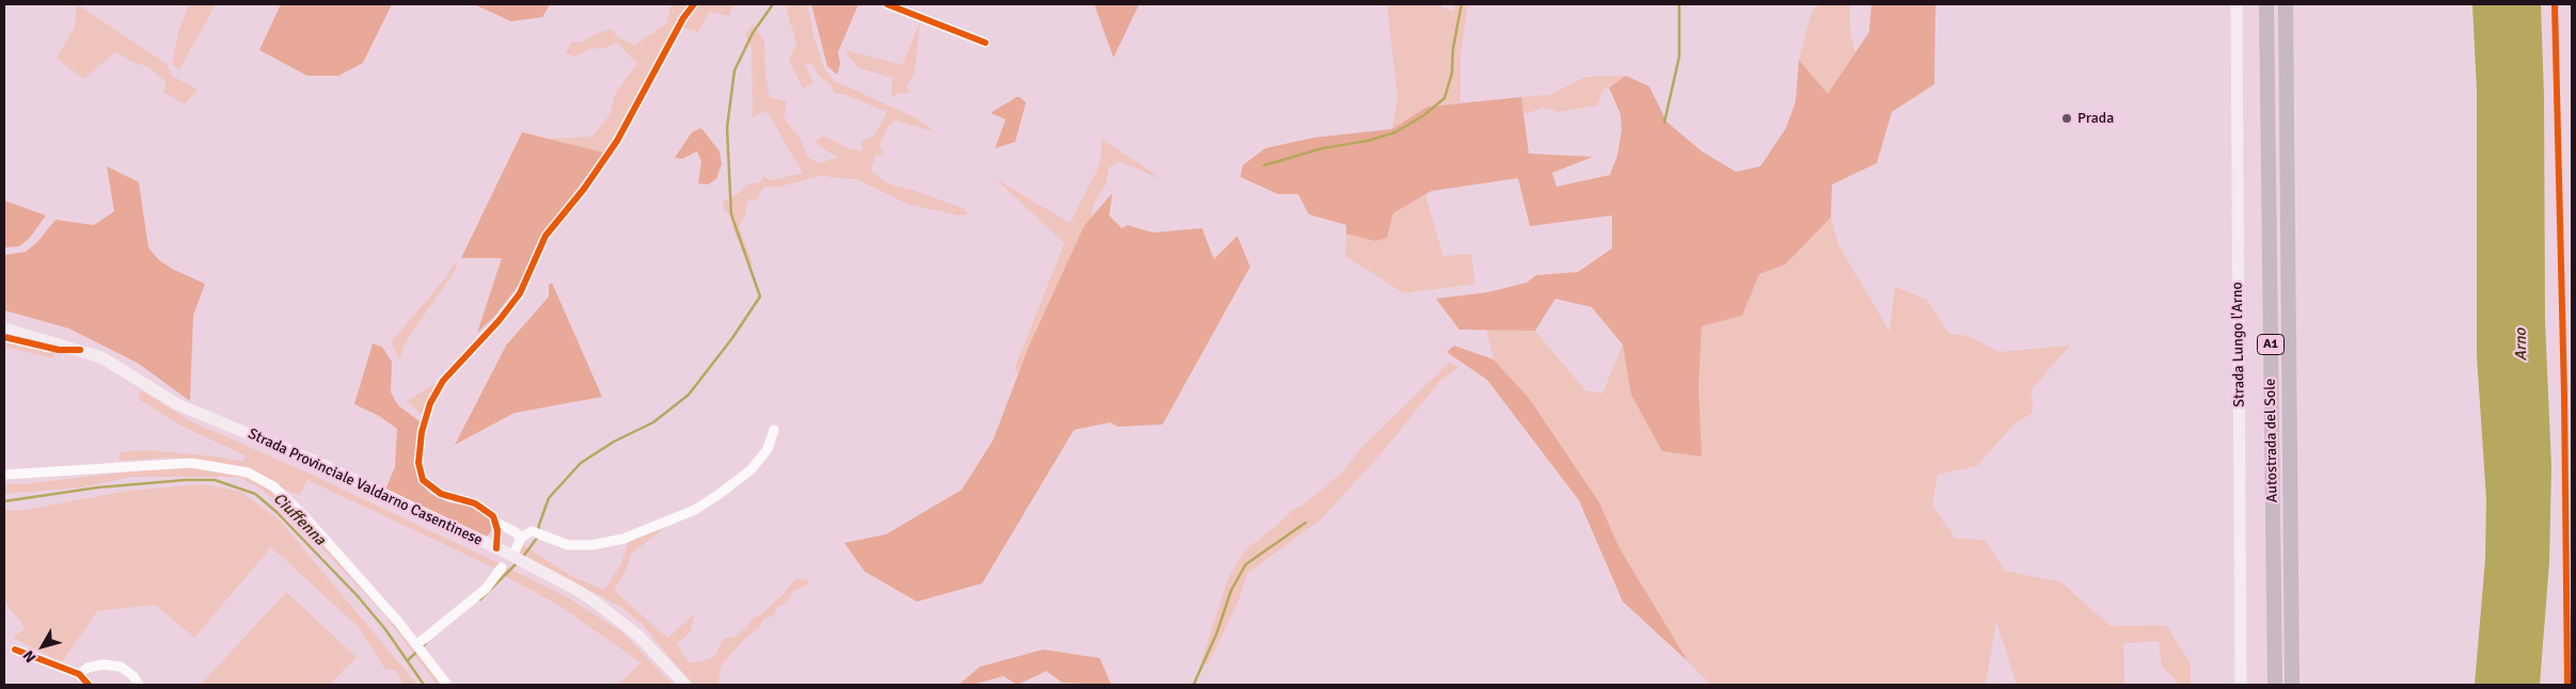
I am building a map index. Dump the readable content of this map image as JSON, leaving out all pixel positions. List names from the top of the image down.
{
  "streets": {
    "highway": ["A1", "Autostrada del Sole"],
    "main road": ["Strada Lungo l'Arno", "Strada Provinciale Valdarno Casentinese"]
  },
  "water": ["Arno", "Ciuffenna"],
  "places": ["Prada"],
  "north": "bottom left"
}
